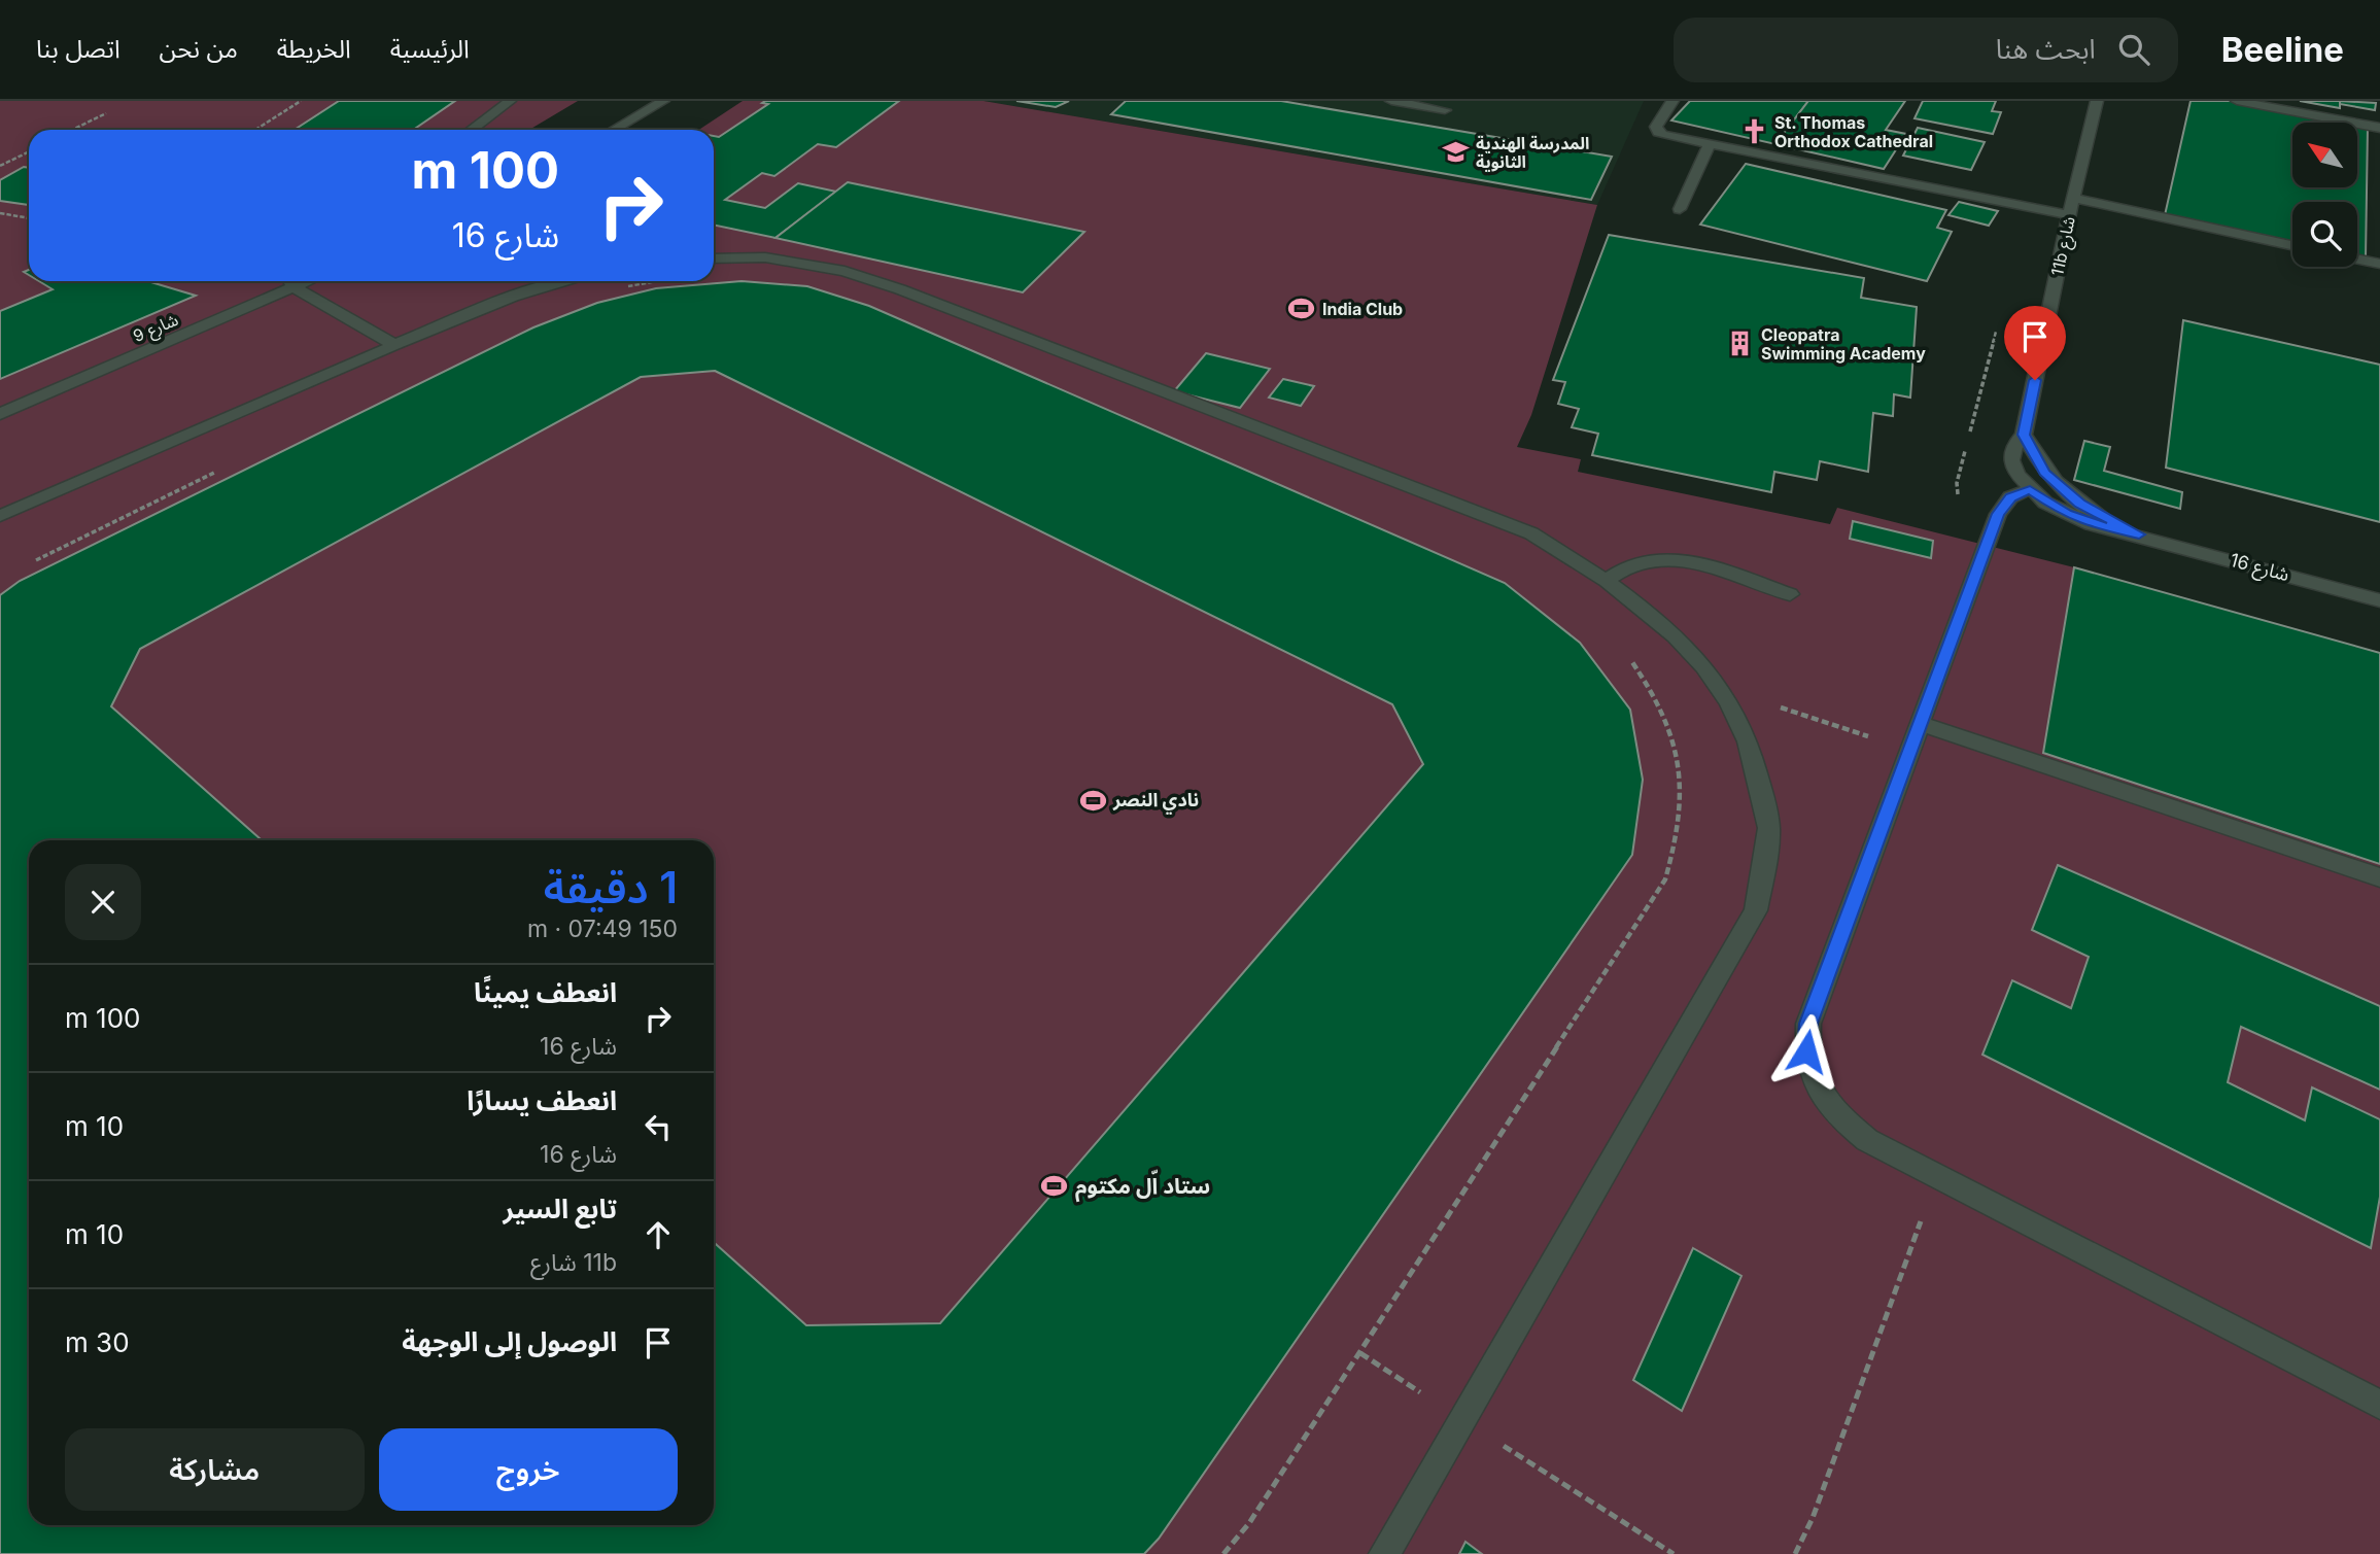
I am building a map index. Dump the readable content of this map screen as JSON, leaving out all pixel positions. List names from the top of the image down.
{
  "streets": {
    "street": ["11b شارع", "شارع 9", "شارع 16"]
  },
  "crossings": [
    ["11b شارع", "شارع 16"]
  ],
  "places": {
    "church": ["St. Thomas Orthodox Cathedral"],
    "school or university": ["المدرسة الهندية الثانوية"],
    "sports": ["India Club", "نادي النصر", "ستاد اّل مكتوم"],
    "building": ["Cleopatra Swimming Academy"]
  },
  "north": "top left",
  "page": {
    "header": "Beeline",
    "search": "ابحث هنا",
    "nav": [
      "الرئيسية",
      "الخريطة",
      "من نحن",
      "اتصل بنا"
    ],
    "turn": ["100 m", "شارع 16"],
    "heading": ["1 دقيقة", "150 m · 07:49"],
    "list": [
      {
        "name": "انعطف يمينًا",
        "note": "شارع 16",
        "value": "100 m"
      },
      {
        "name": "انعطف يسارًا",
        "note": "شارع 16",
        "value": "10 m"
      },
      {
        "name": "تابع السير",
        "note": "11b شارع",
        "value": "10 m"
      },
      {
        "name": "الوصول إلى الوجهة",
        "value": "30 m"
      }
    ],
    "buttons": ["خروج", "مشاركة"]
  }
}
